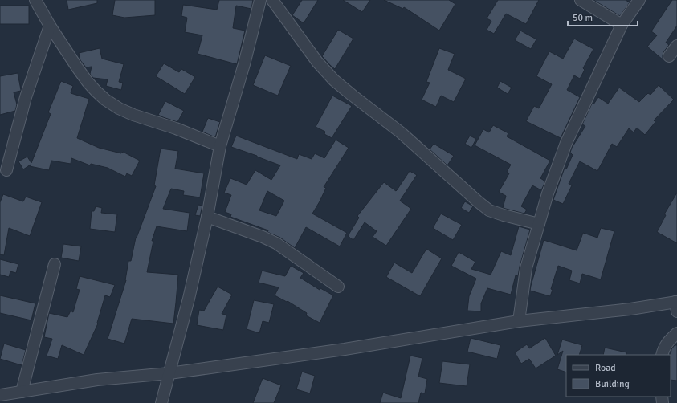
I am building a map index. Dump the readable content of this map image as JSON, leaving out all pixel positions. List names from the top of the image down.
{
  "legend": ["Road", "Building"],
  "scale_bar": "50 m"
}
